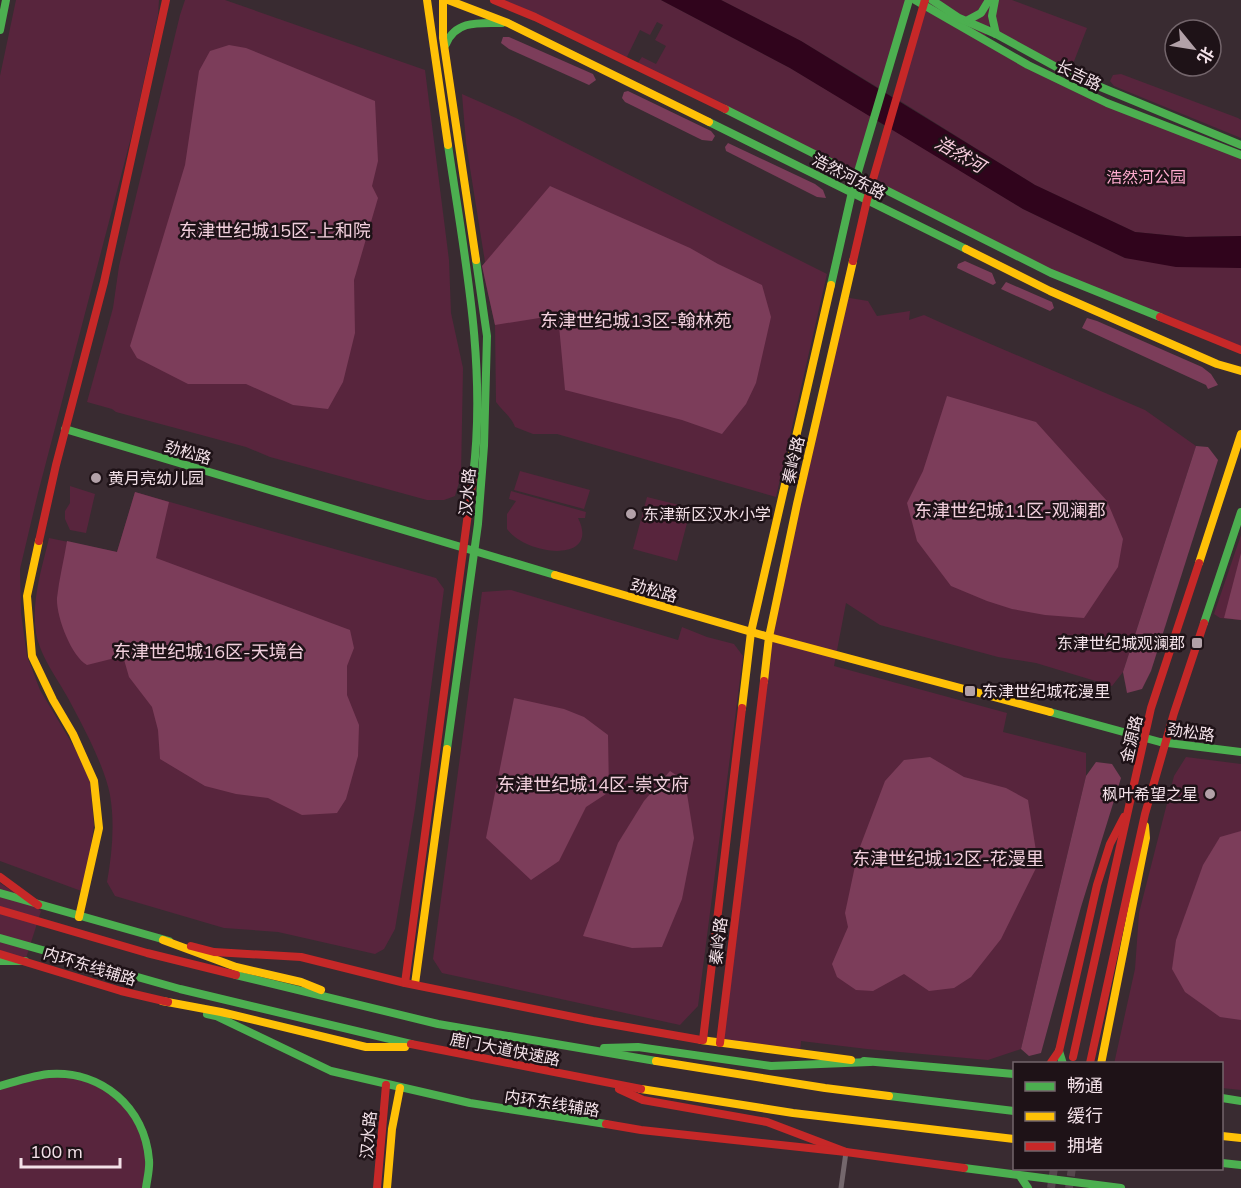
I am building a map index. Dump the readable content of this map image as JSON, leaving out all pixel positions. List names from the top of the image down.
{
  "streets": {
    "main road": [
      "长吉路",
      "浩然河东路",
      "劲松路",
      "秦岭路",
      "汉水路",
      "金源路",
      "内环东线辅路",
      "鹿门大道快速路"
    ]
  },
  "crossings": [
    ["长吉路", "秦岭路"],
    ["浩然河东路", "秦岭路"],
    ["浩然河东路", "汉水路"],
    ["劲松路", "秦岭路"],
    ["劲松路", "汉水路"],
    ["劲松路", "金源路"],
    ["汉水路", "内环东线辅路"]
  ],
  "districts": [
    "东津世纪城15区-上和院",
    "东津世纪城13区-翰林苑",
    "东津世纪城11区-观澜郡",
    "东津世纪城16区-天境台",
    "东津世纪城14区-崇文府",
    "东津世纪城12区-花漫里"
  ],
  "water": ["浩然河"],
  "parks": ["浩然河公园"],
  "places": {
    "other": ["黄月亮幼儿园", "东津新区汉水小学", "枫叶希望之星"],
    "transit": ["东津世纪城观澜郡", "东津世纪城花漫里"]
  },
  "legend": ["畅通", "缓行", "拥堵"],
  "scale_bar": "100 m",
  "north": "bottom right"
}
